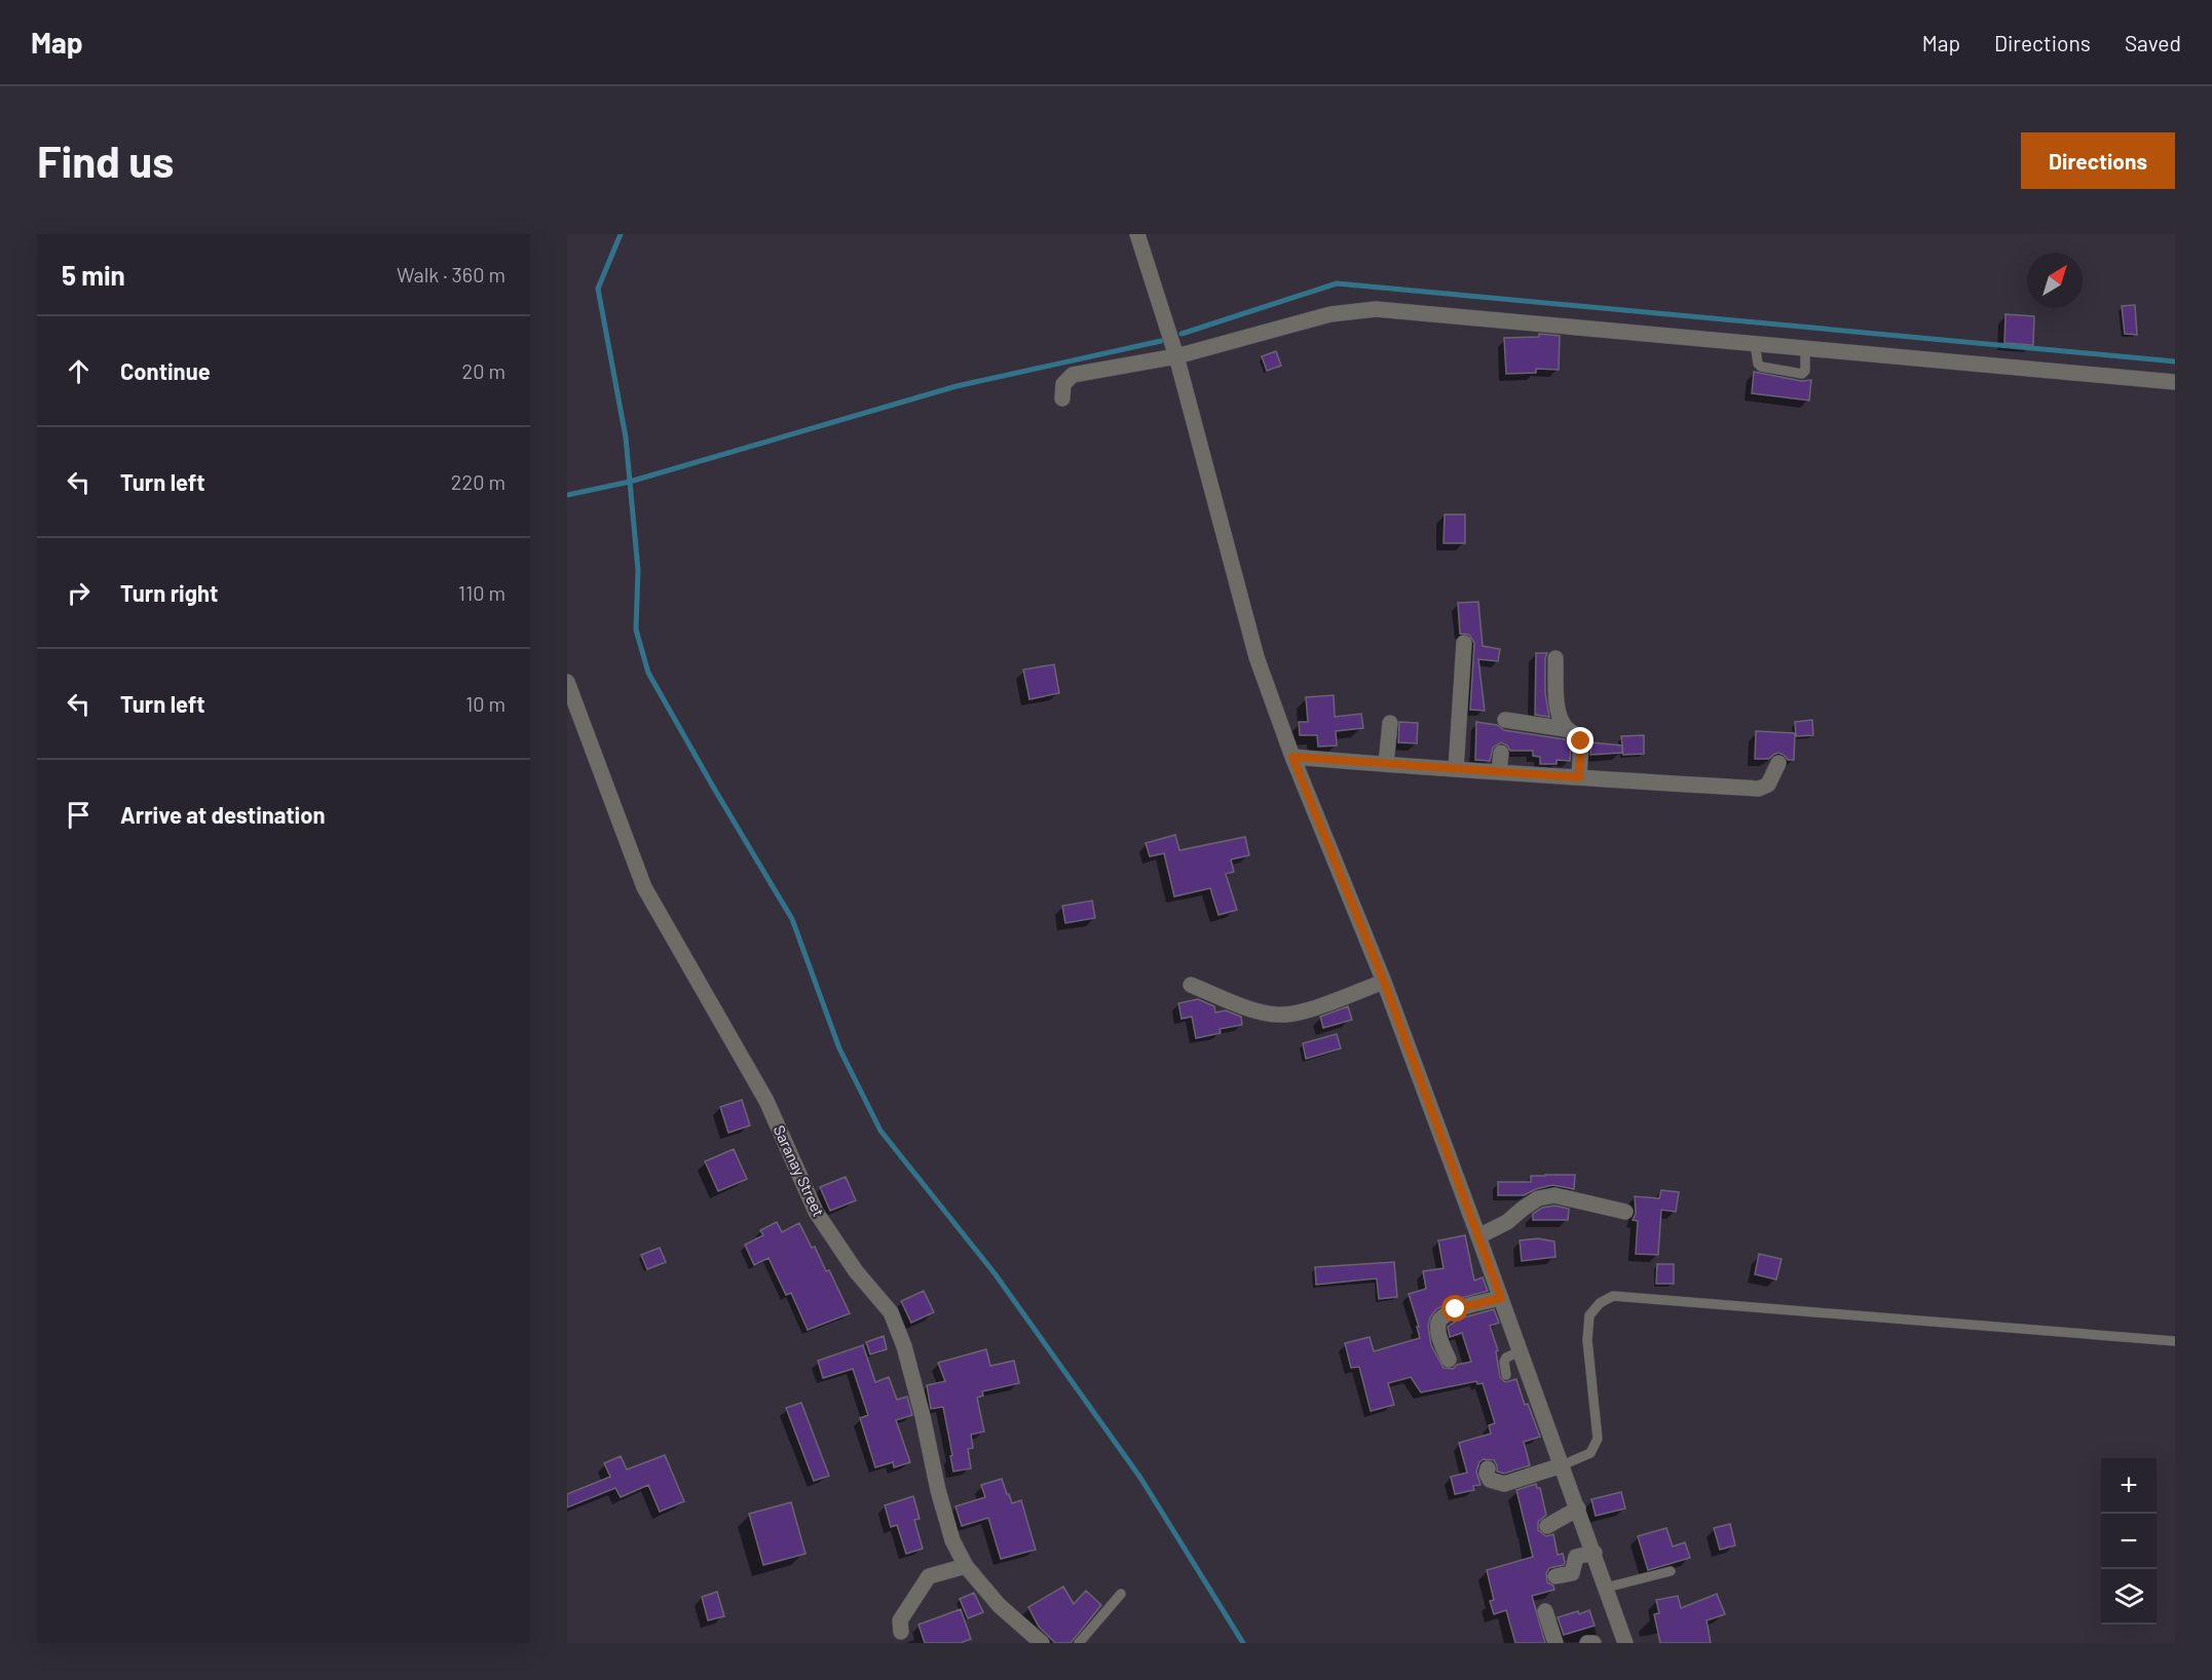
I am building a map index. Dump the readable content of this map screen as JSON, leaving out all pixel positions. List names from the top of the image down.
{
  "streets": {
    "street": ["Saranay Street"]
  },
  "north": "top right",
  "page": {
    "header": "Map",
    "nav": ["Map", "Directions", "Saved"],
    "buttons": "Directions",
    "title": "Find us",
    "heading": ["5 min", "Walk · 360 m"],
    "list": [
      ["Continue", "20 m"],
      ["Turn left", "220 m"],
      ["Turn right", "110 m"],
      ["Turn left", "10 m"],
      "Arrive at destination"
    ],
    "map_buttons": ["+", "−"]
  }
}
